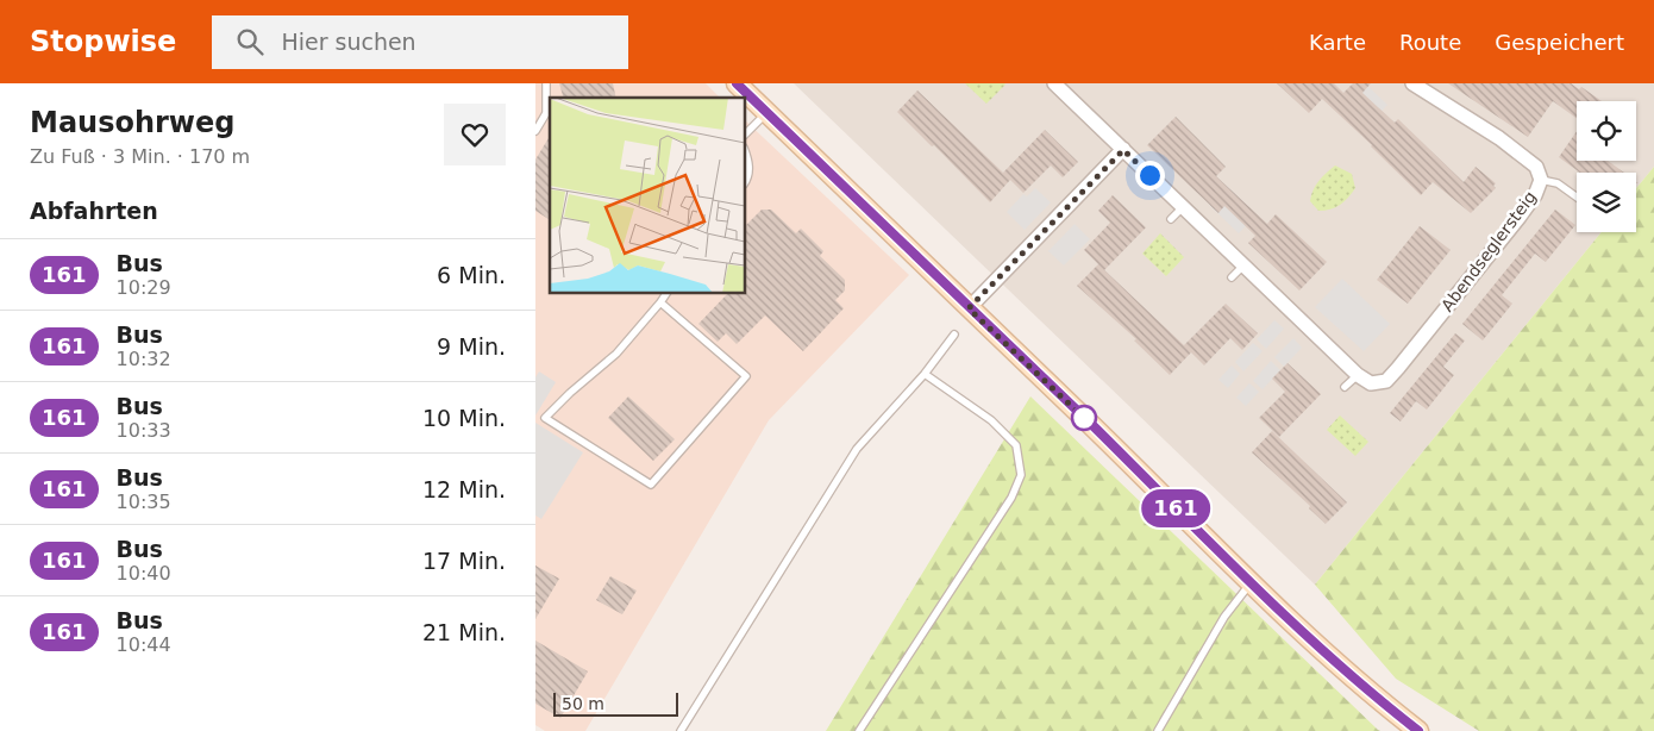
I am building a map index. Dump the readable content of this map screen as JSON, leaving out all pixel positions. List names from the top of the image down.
{
  "streets": {
    "street": ["Abendseglersteig"]
  },
  "lines": ["bus line 161"],
  "scale_bar": "50 m",
  "page": {
    "header": "Stopwise",
    "search": "Hier suchen",
    "nav": ["Karte", "Route", "Gespeichert"],
    "heading": [
      ["Mausohrweg", "Zu Fuß · 3 Min. · 170 m"],
      "Abfahrten"
    ],
    "on_map": "161",
    "list": [
      {
        "mark": "161",
        "name": "Bus",
        "note": "10:29",
        "value": "6 Min."
      },
      {
        "mark": "161",
        "name": "Bus",
        "note": "10:32",
        "value": "9 Min."
      },
      {
        "mark": "161",
        "name": "Bus",
        "note": "10:33",
        "value": "10 Min."
      },
      {
        "mark": "161",
        "name": "Bus",
        "note": "10:35",
        "value": "12 Min."
      },
      {
        "mark": "161",
        "name": "Bus",
        "note": "10:40",
        "value": "17 Min."
      },
      {
        "mark": "161",
        "name": "Bus",
        "note": "10:44",
        "value": "21 Min."
      }
    ],
    "scale": "50 m"
  }
}
